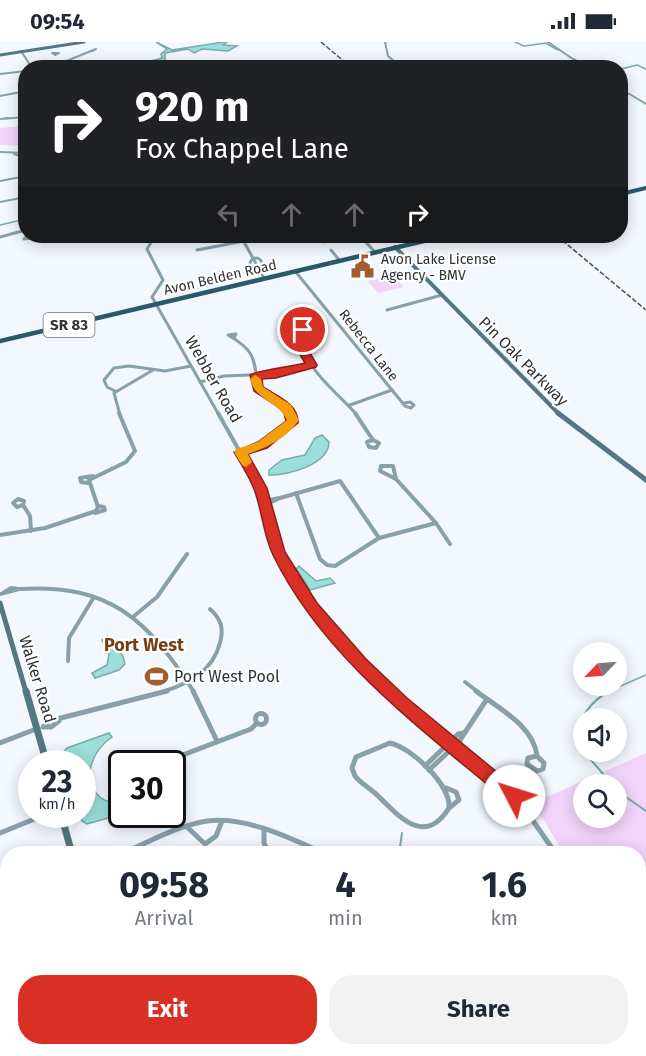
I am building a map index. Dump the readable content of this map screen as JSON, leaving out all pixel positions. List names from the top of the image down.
{
  "streets": {
    "main road": ["Avon Belden Road", "SR 83"],
    "street": [
      "Rebecca Lane",
      "Pin Oak Parkway",
      "Webber Road",
      "Walker Road"
    ]
  },
  "crossings": [
    ["Avon Belden Road", "Rebecca Lane"],
    ["Avon Belden Road", "Pin Oak Parkway"],
    ["Avon Belden Road", "Webber Road"]
  ],
  "districts": ["Port West"],
  "places": {
    "public building": ["Avon Lake License Agency - BMV"],
    "sports": ["Port West Pool"]
  },
  "north": "bottom left",
  "page": {
    "status": "09:54",
    "turn": ["920 m", "Fox Chappel Lane"],
    "speed": "23 km/h",
    "limit": "30",
    "eta": [
      "09:58",
      "Arrival",
      "4",
      "min",
      "1.6",
      "km"
    ],
    "buttons": ["Exit", "Share"]
  }
}
